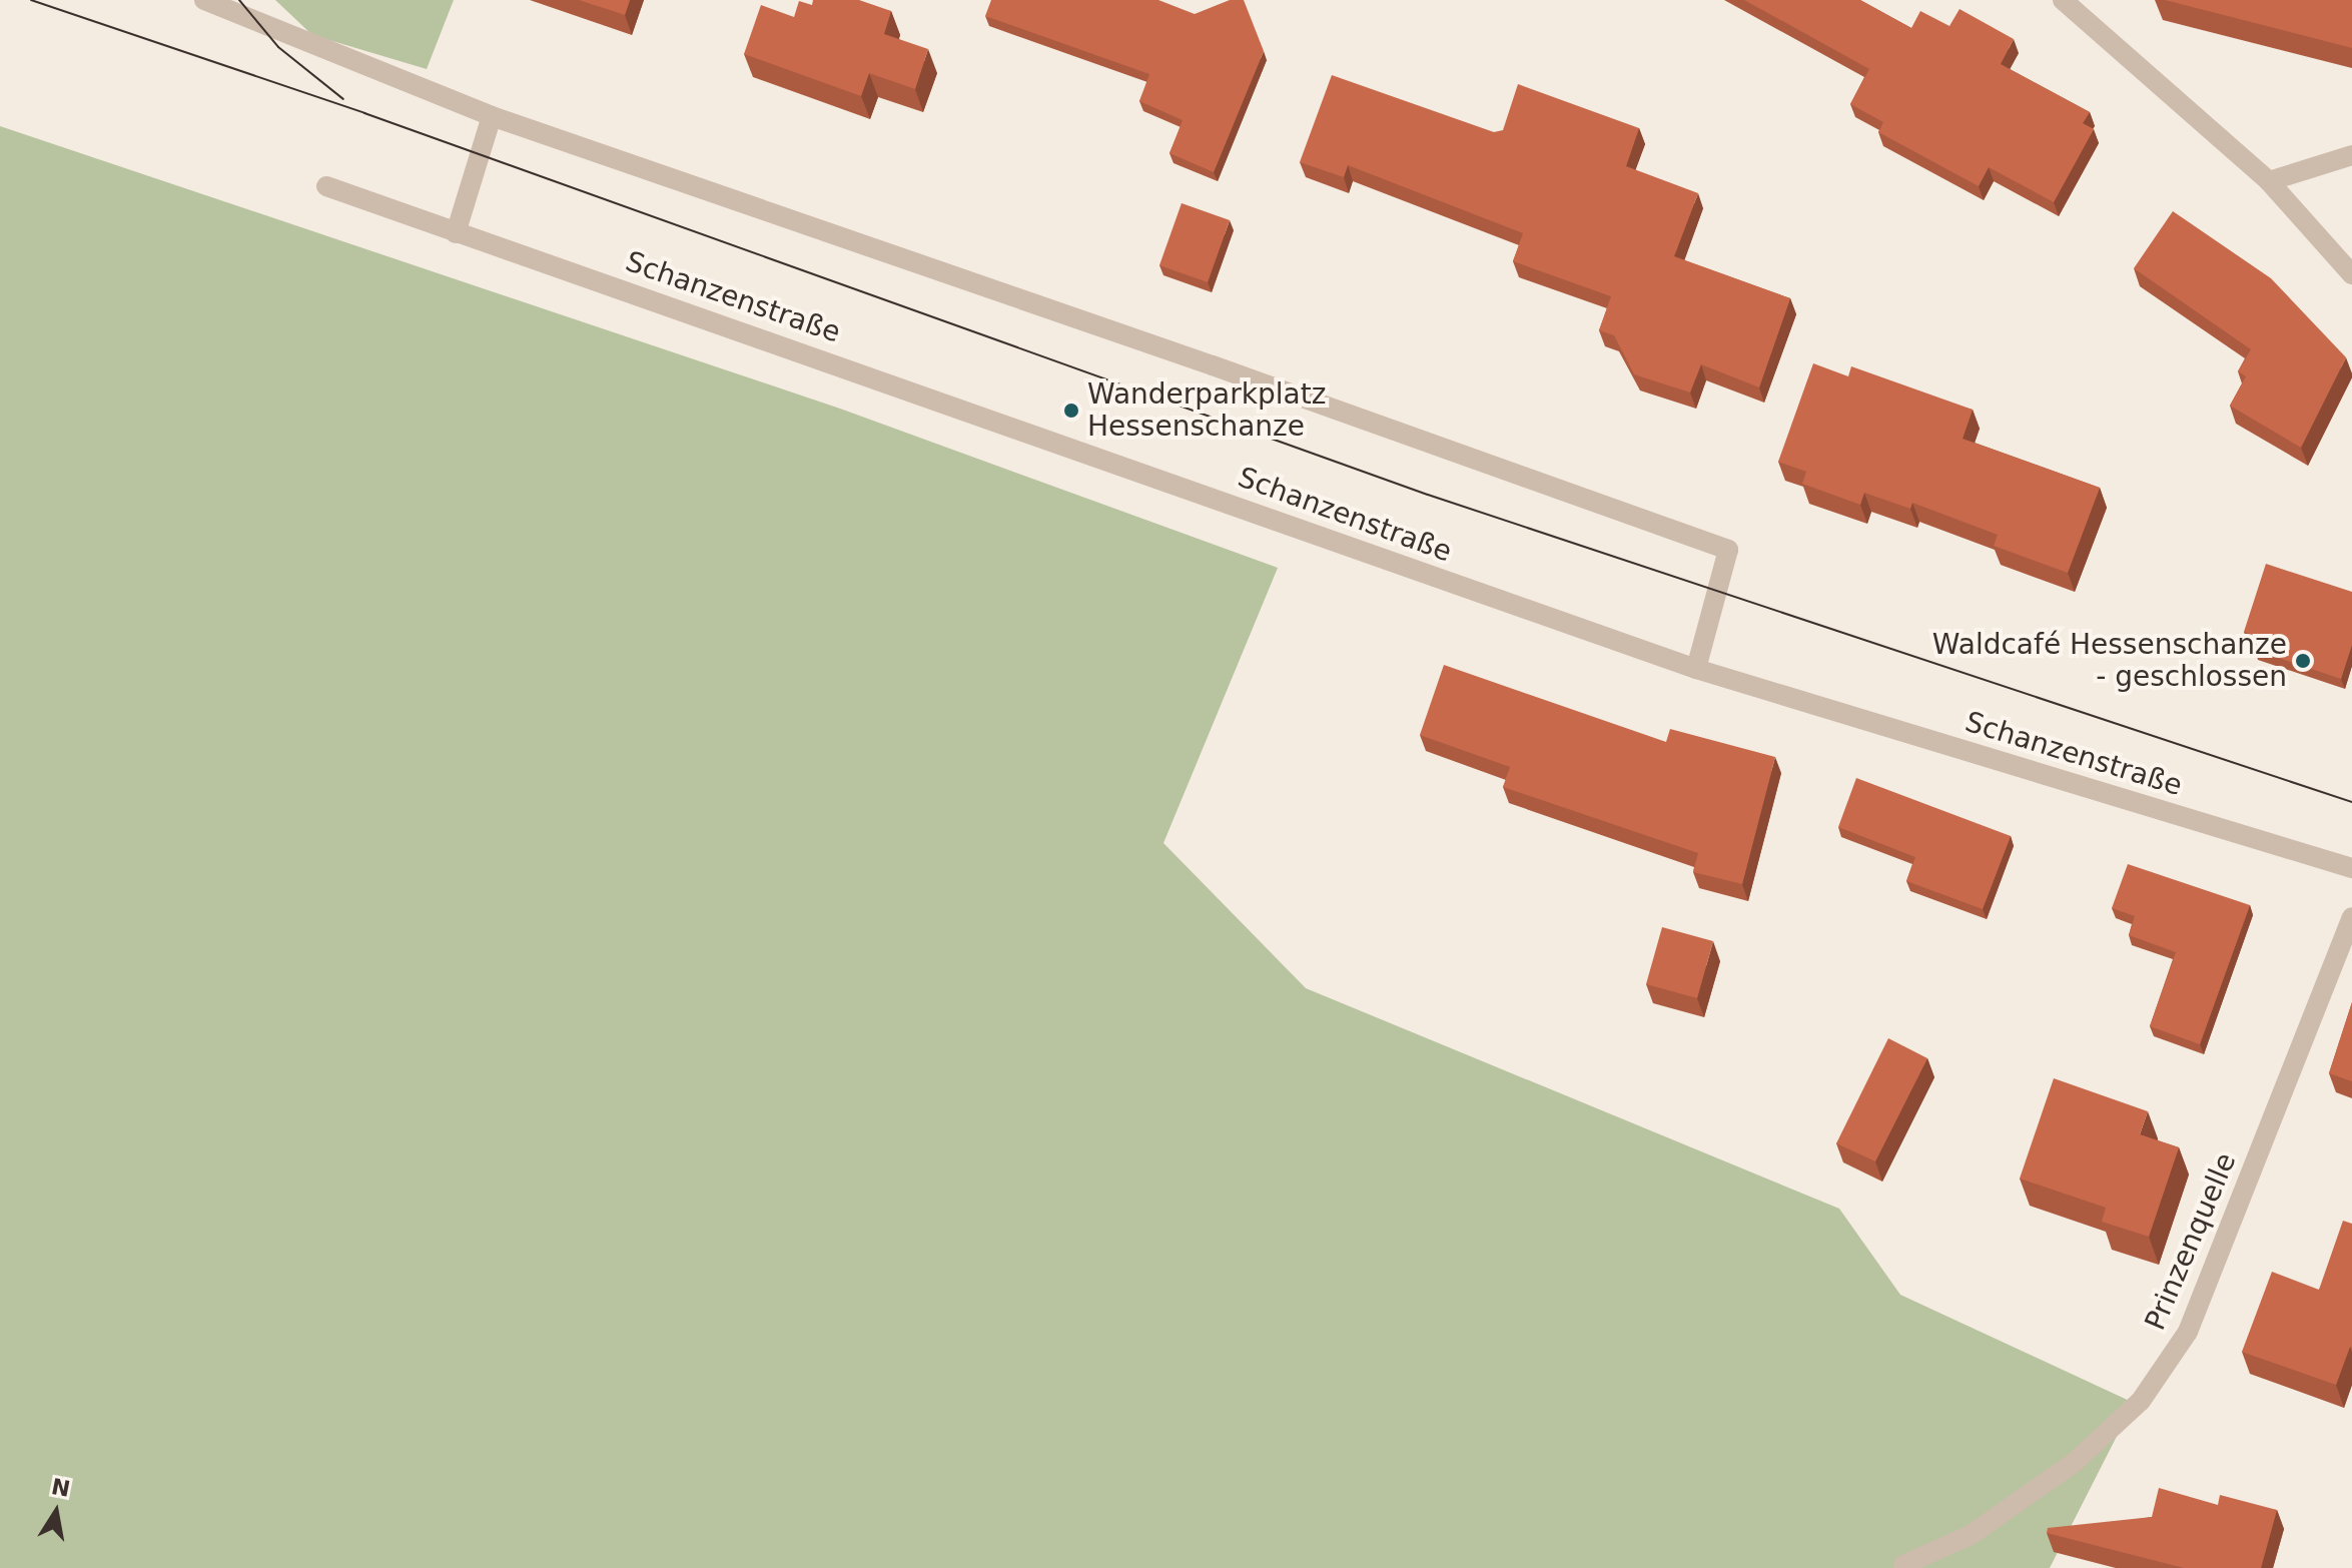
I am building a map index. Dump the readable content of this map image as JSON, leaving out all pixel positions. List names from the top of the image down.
{
  "streets": {
    "street": ["Schanzenstraße", "Prinzenquelle"]
  },
  "places": ["Wanderparkplatz Hessenschanze", "Waldcafé Hessenschanze - geschlossen"],
  "north": "top"
}
